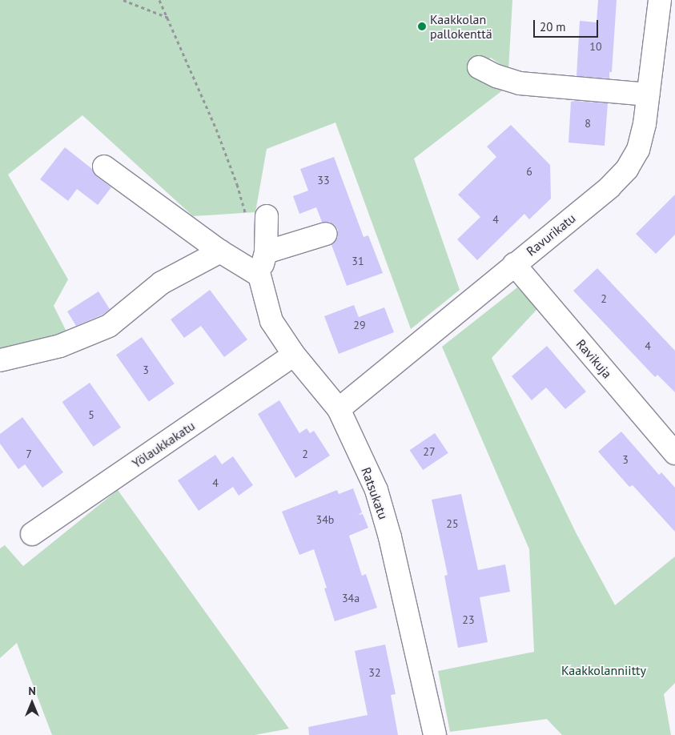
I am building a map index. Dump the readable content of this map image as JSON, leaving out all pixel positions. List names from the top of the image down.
{
  "streets": {
    "street": [
      "Ravurikatu",
      "Ravikuja",
      "Yölaukkakatu",
      "Ratsukatu"
    ]
  },
  "crossings": [
    ["Ravurikatu", "Ravikuja"],
    ["Ravurikatu", "Ratsukatu"],
    ["Yölaukkakatu", "Ratsukatu"]
  ],
  "parks": ["Kaakkolanniitty"],
  "places": ["Kaakkolan pallokenttä"],
  "house_numbers": [
    "10",
    "8",
    "6",
    "33",
    "4",
    "31",
    "2",
    "29",
    "4",
    "3",
    "5",
    "27",
    "7",
    "2",
    "3",
    "4",
    "34b",
    "25",
    "34a",
    "23",
    "32"
  ],
  "scale_bar": "20 m",
  "north": "top"
}
